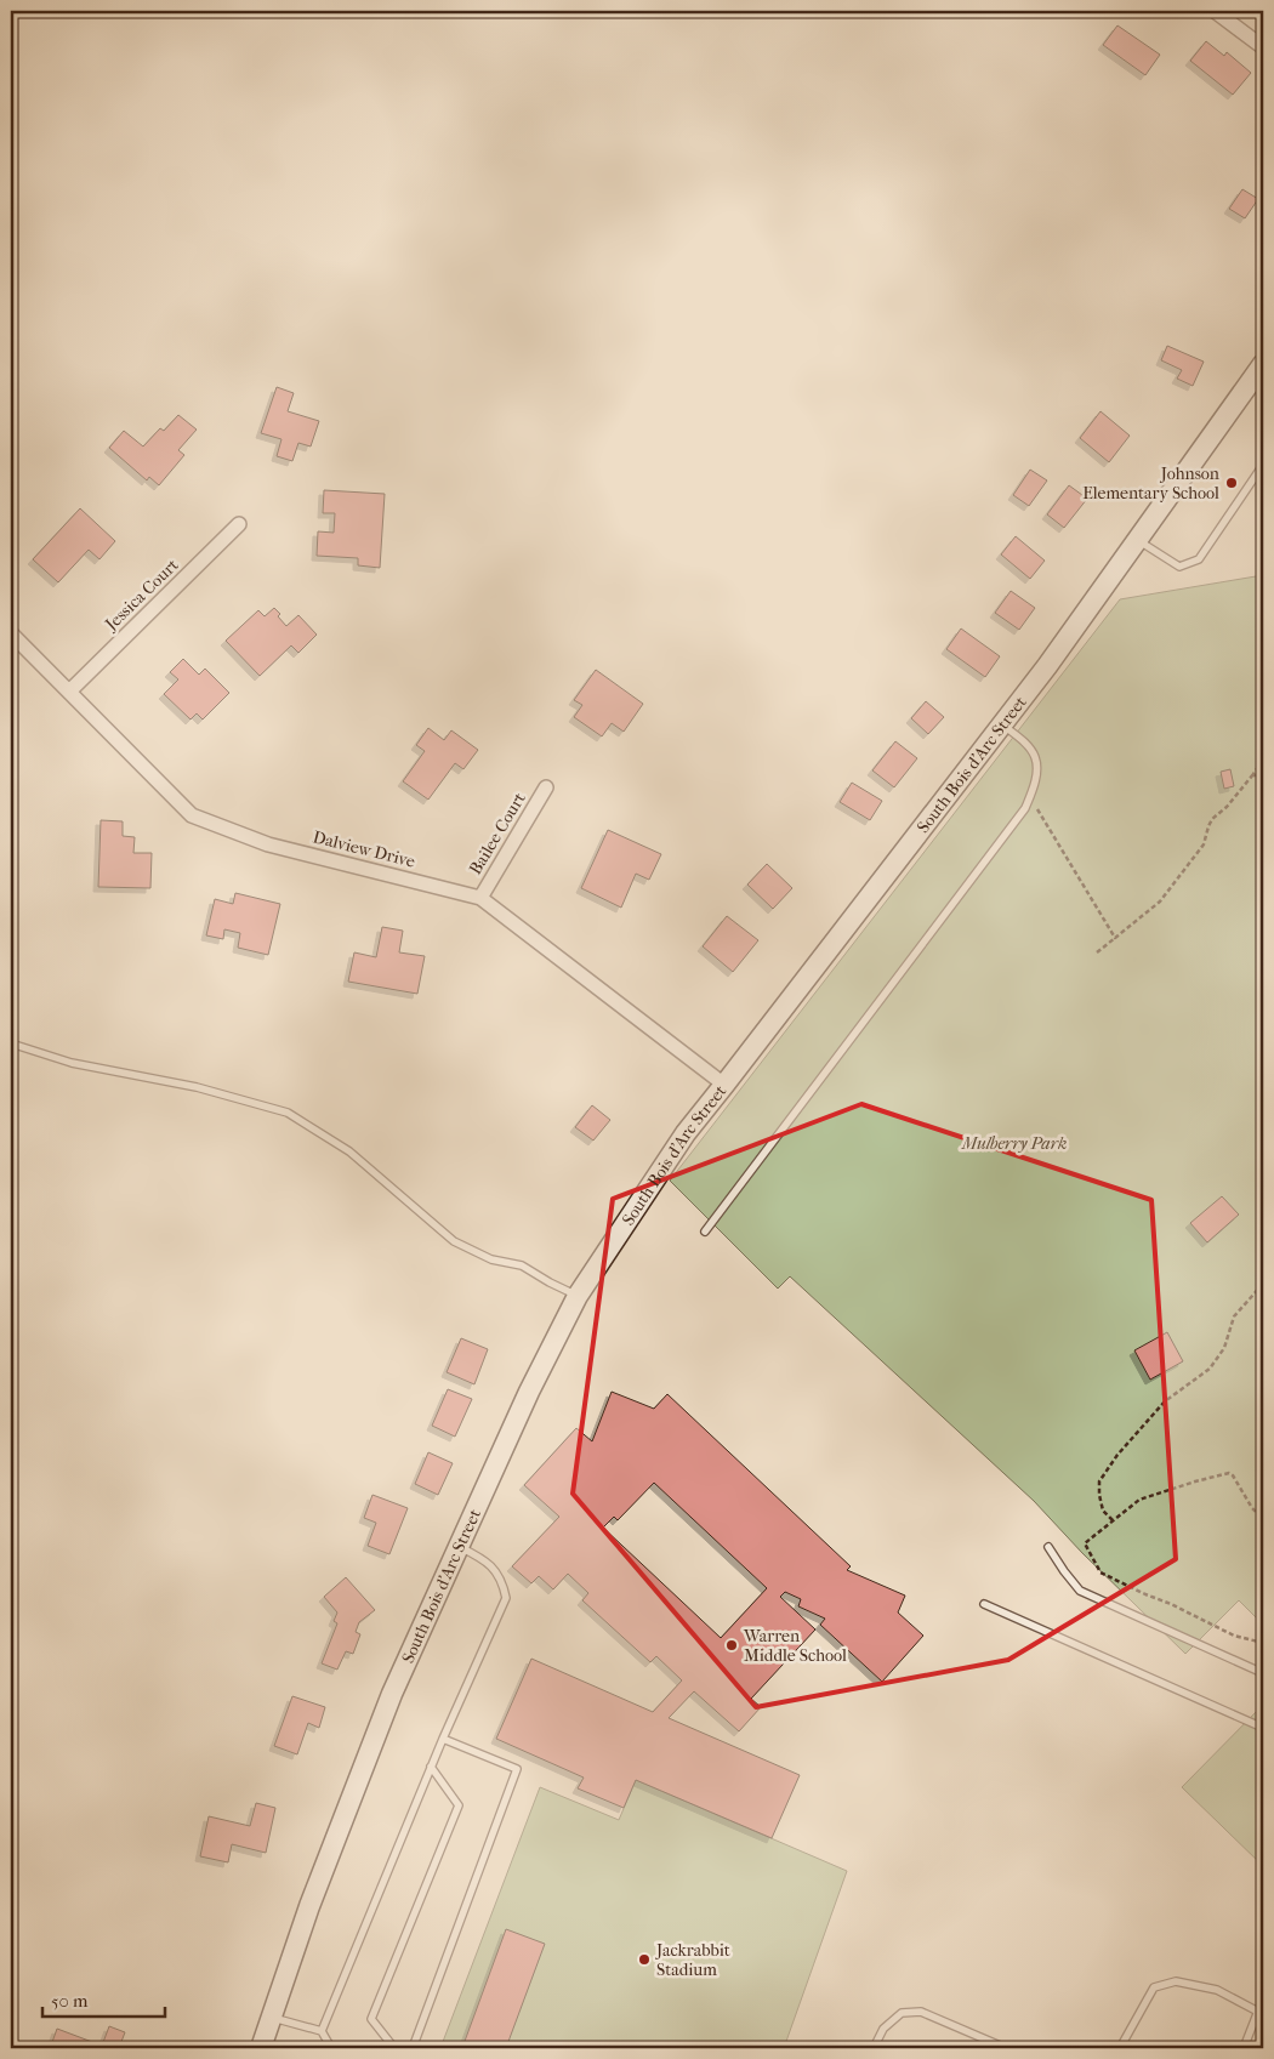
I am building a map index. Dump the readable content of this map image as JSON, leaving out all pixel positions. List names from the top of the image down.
{
  "streets": {
    "main road": ["South Bois d'Arc Street"],
    "street": ["Jessica Court", "Bailee Court", "Dalview Drive"]
  },
  "crossings": [
    ["Jessica Court", "Dalview Drive"],
    ["South Bois d'Arc Street", "Dalview Drive"],
    ["Bailee Court", "Dalview Drive"]
  ],
  "parks": ["Mulberry Park"],
  "places": ["Johnson Elementary School", "Warren Middle School", "Jackrabbit Stadium"],
  "scale_bar": "50 m"
}
